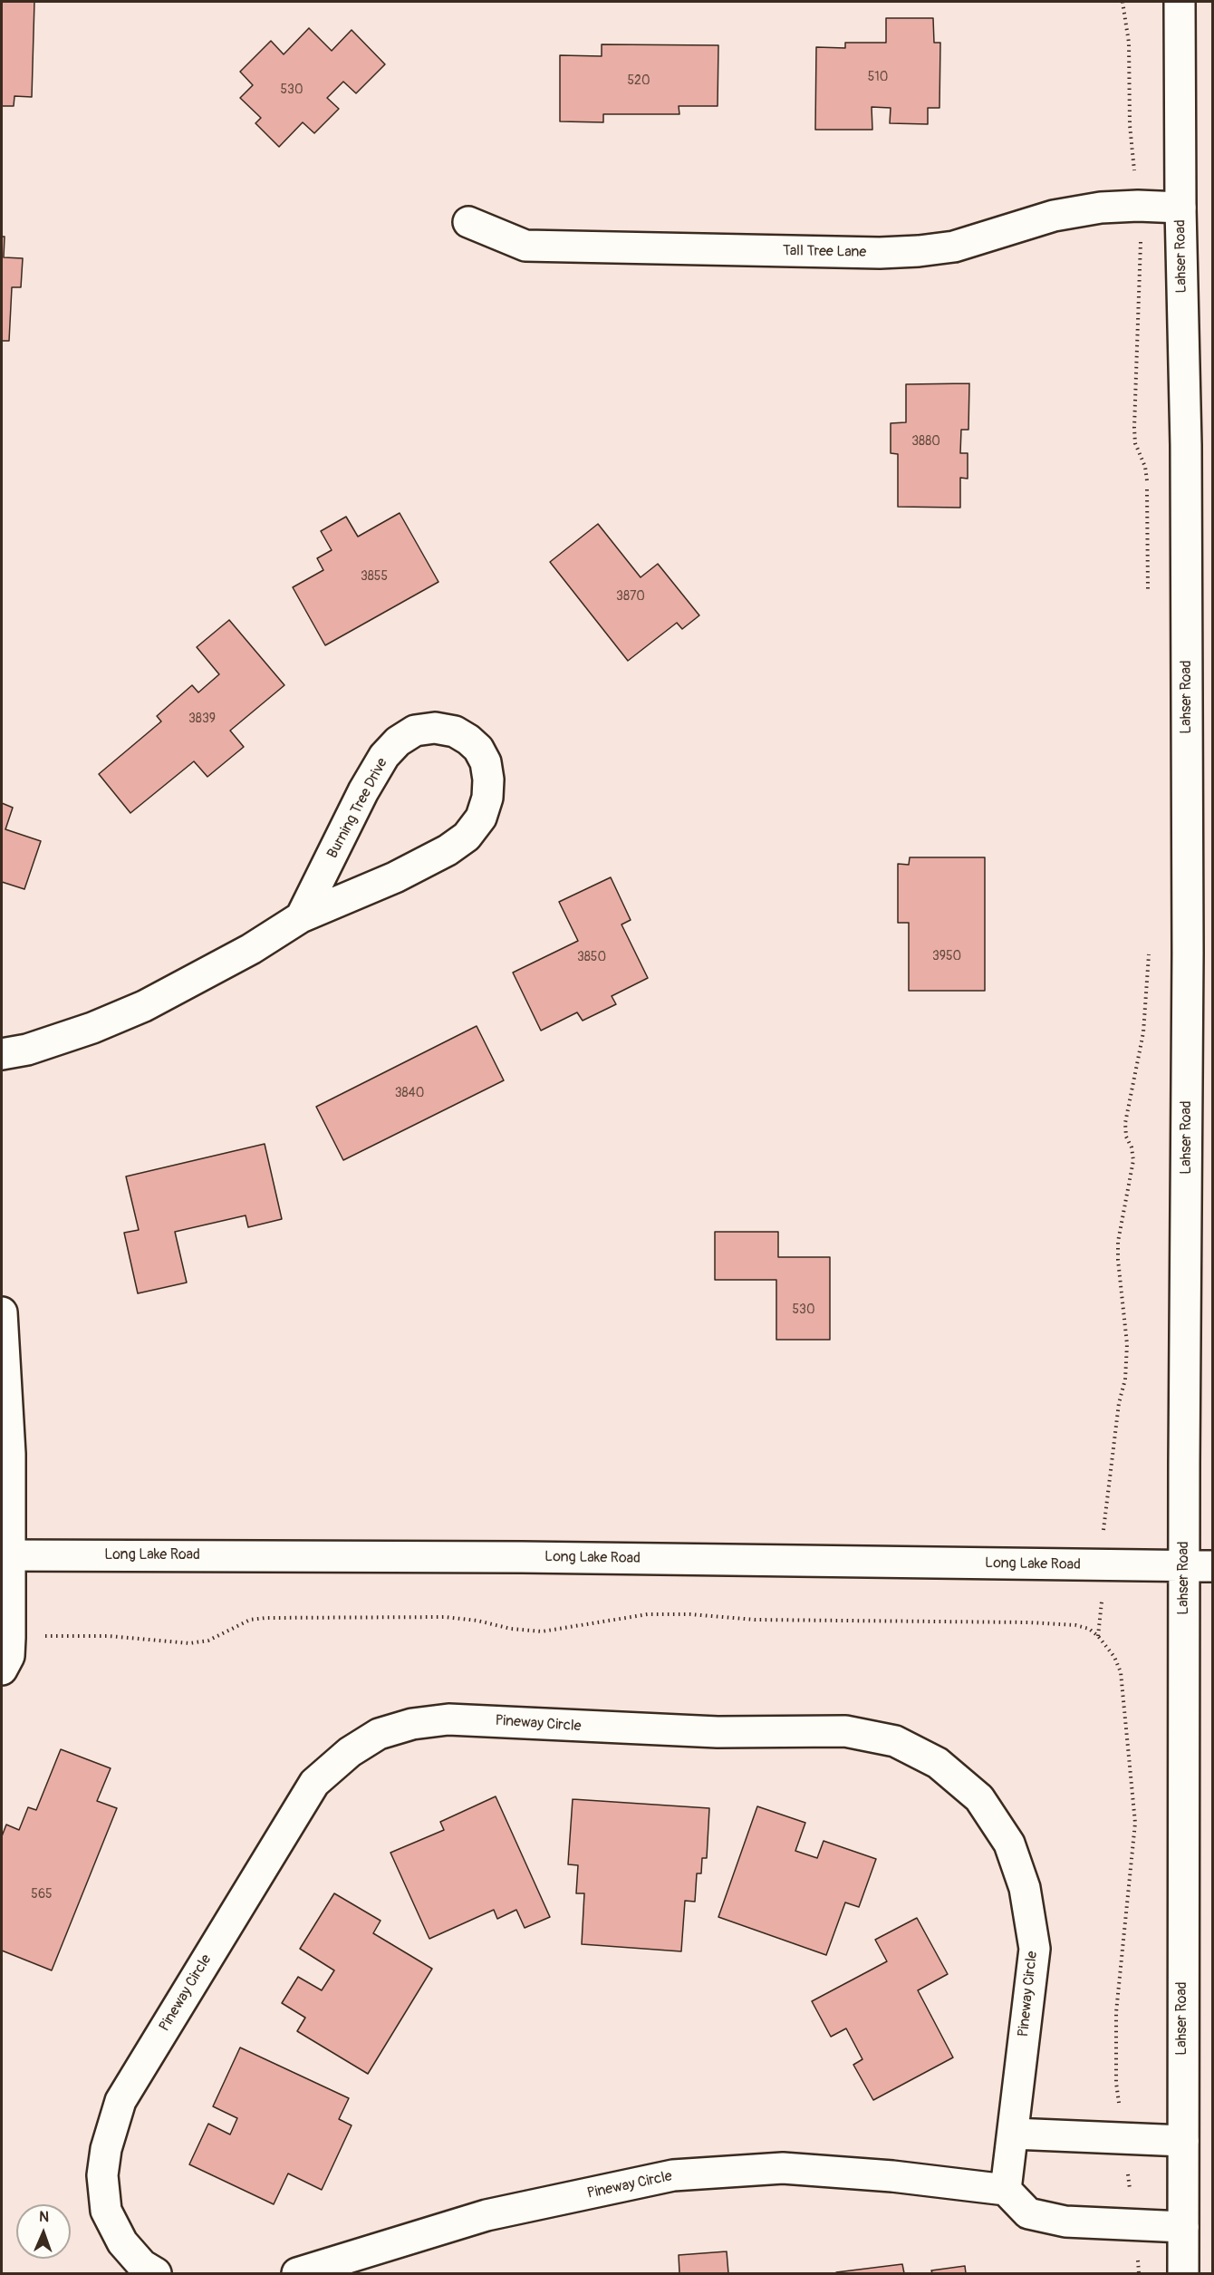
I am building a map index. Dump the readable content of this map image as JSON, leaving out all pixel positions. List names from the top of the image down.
{
  "streets": {
    "street": [
      "Tall Tree Lane",
      "Lahser Road",
      "Burning Tree Drive",
      "Long Lake Road",
      "Pineway Circle"
    ]
  },
  "crossings": [
    ["Tall Tree Lane", "Lahser Road"],
    ["Lahser Road", "Long Lake Road"]
  ],
  "house_numbers": [
    "510",
    "520",
    "530",
    "3880",
    "3855",
    "3870",
    "3839",
    "3950",
    "3850",
    "3840",
    "530",
    "565"
  ],
  "north": "top"
}
